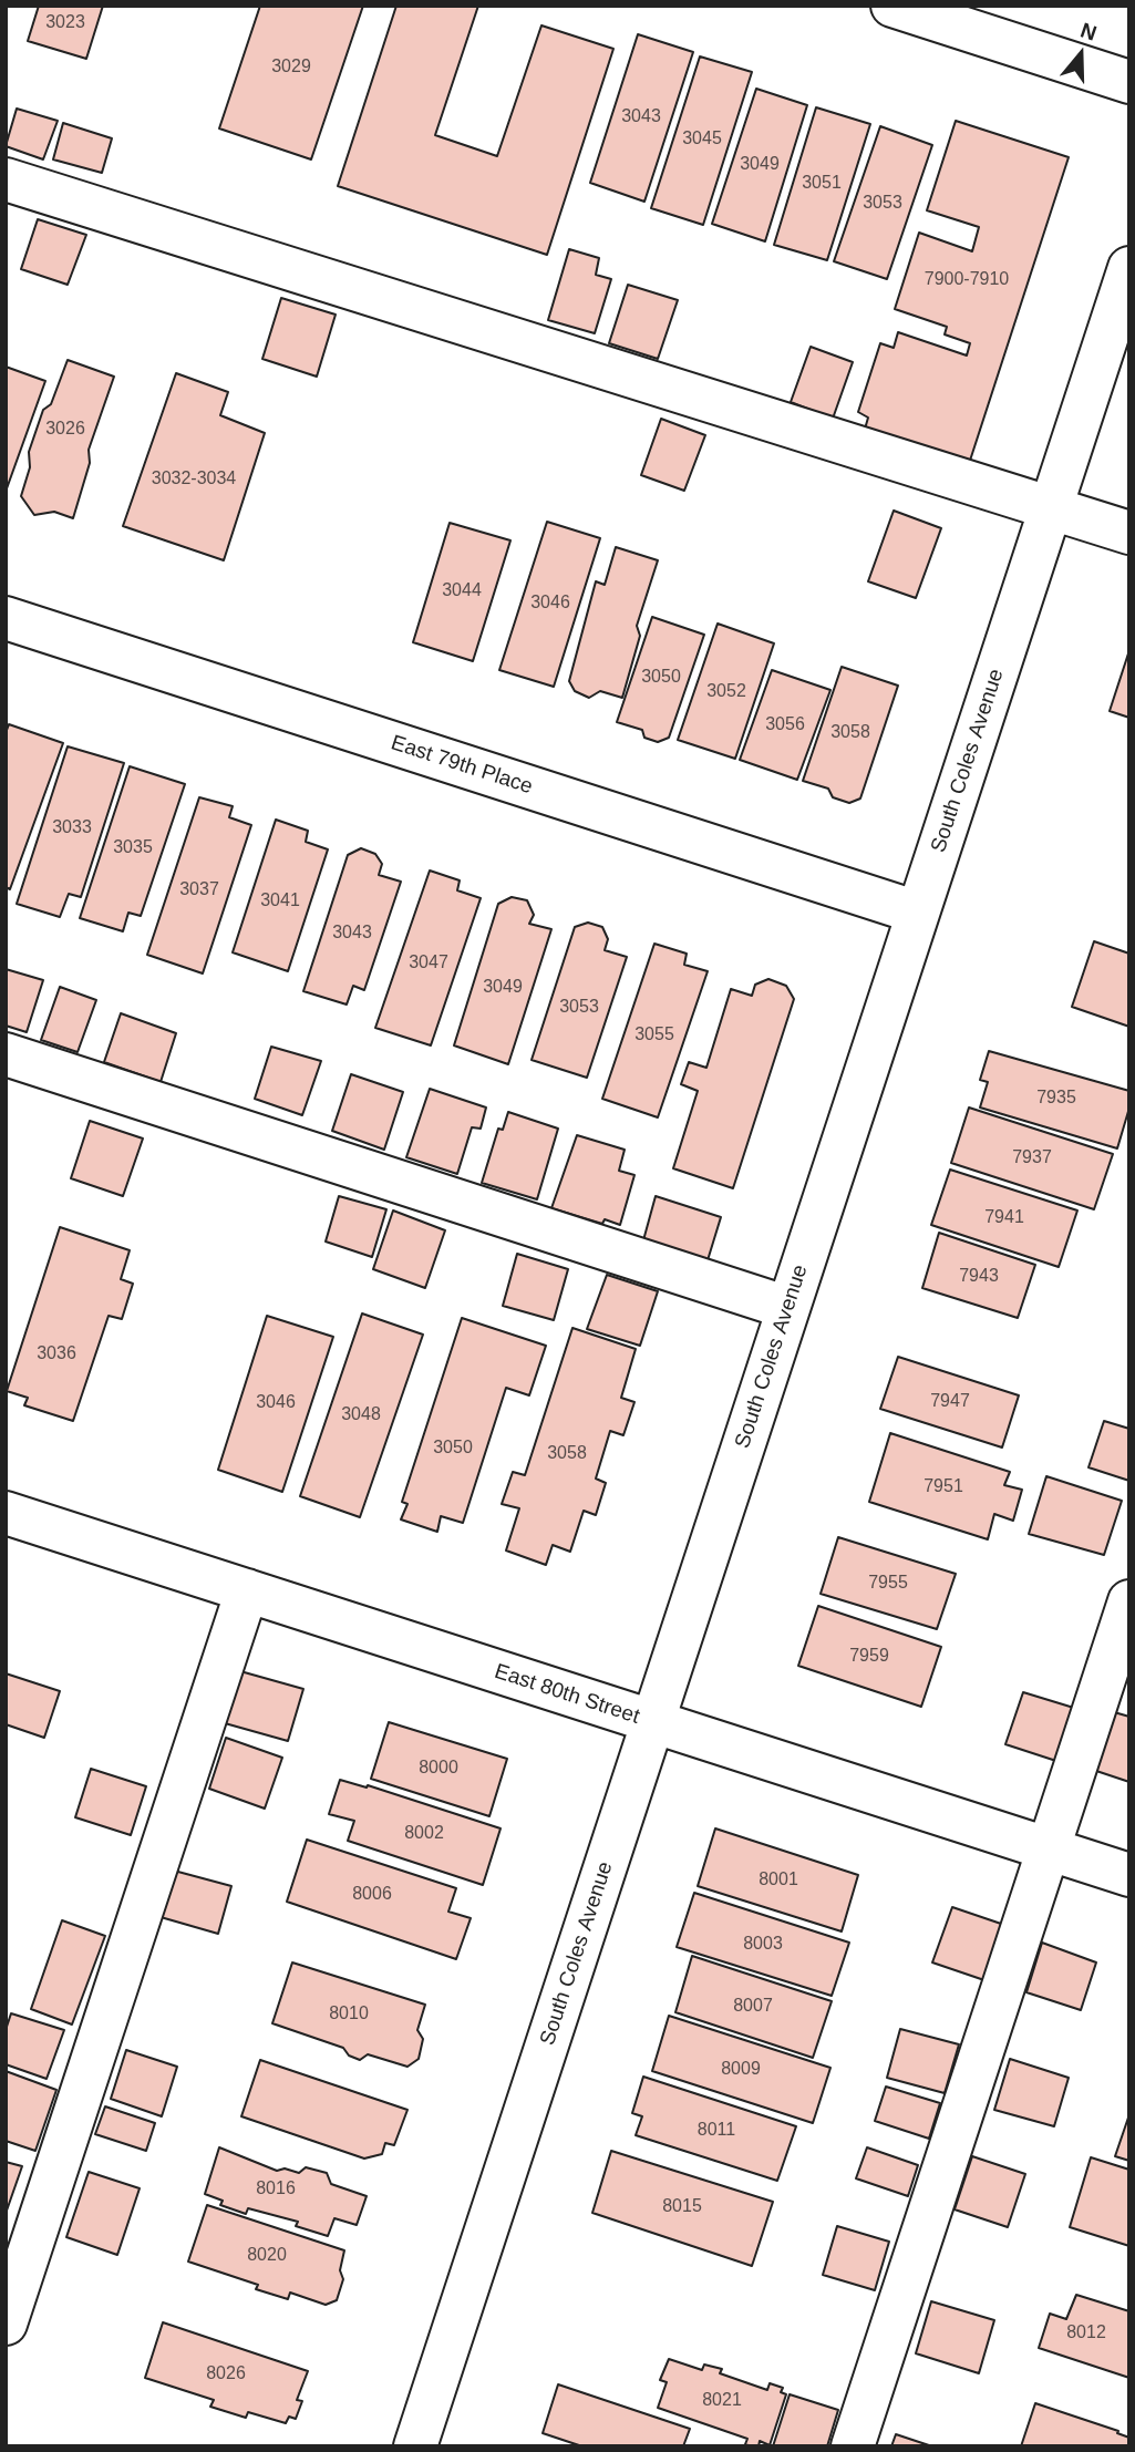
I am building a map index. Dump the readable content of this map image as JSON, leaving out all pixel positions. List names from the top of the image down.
{
  "streets": {
    "street": ["South Coles Avenue", "East 79th Place", "East 80th Street"]
  },
  "crossings": [
    ["South Coles Avenue", "East 79th Place"],
    ["South Coles Avenue", "East 80th Street"]
  ],
  "house_numbers": [
    "3023",
    "3029",
    "3043",
    "3045",
    "3049",
    "3051",
    "3053",
    "7900-7910",
    "3026",
    "3032-3034",
    "3044",
    "3046",
    "3050",
    "3052",
    "3056",
    "3058",
    "3033",
    "3035",
    "3037",
    "3041",
    "3043",
    "3047",
    "3049",
    "3053",
    "3055",
    "7935",
    "7937",
    "7941",
    "7943",
    "3036",
    "7947",
    "3046",
    "3048",
    "3050",
    "3058",
    "7951",
    "7955",
    "7959",
    "8000",
    "8002",
    "8001",
    "8006",
    "8003",
    "8007",
    "8010",
    "8009",
    "8011",
    "8016",
    "8015",
    "8020",
    "8012",
    "8026",
    "8021"
  ],
  "north": "top"
}
